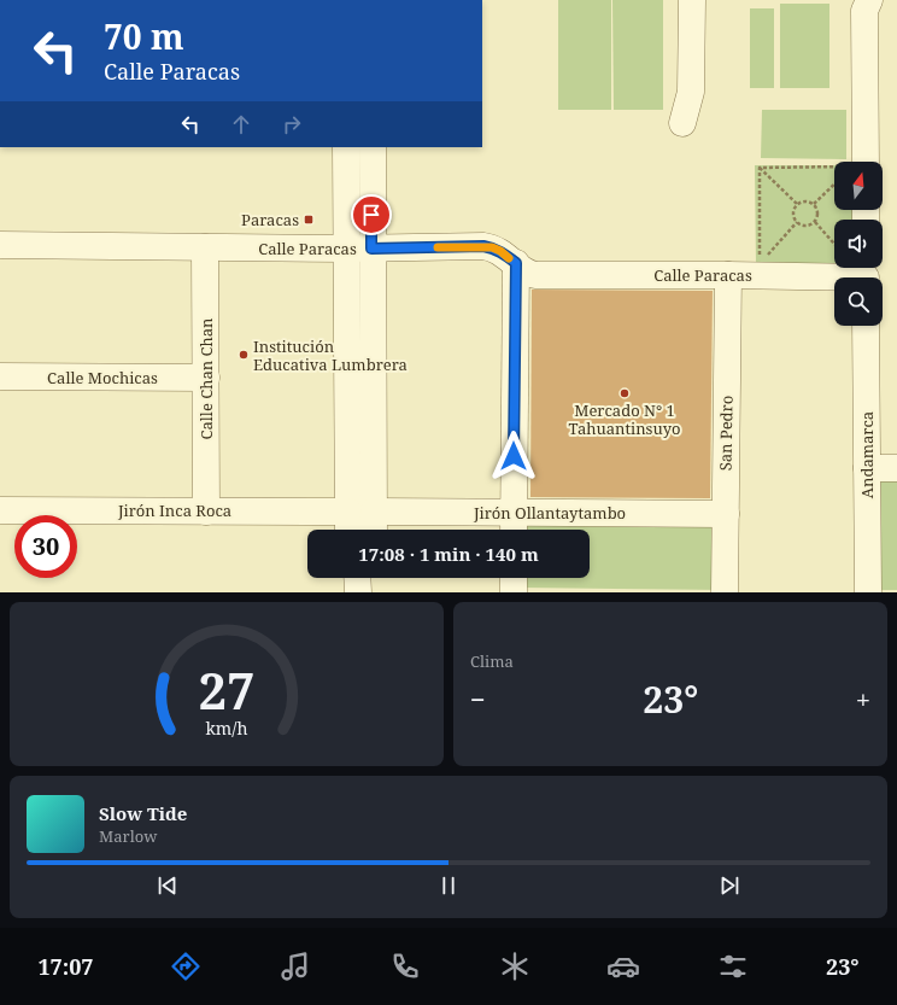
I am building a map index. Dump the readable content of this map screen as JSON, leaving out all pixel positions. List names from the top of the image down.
{
  "streets": {
    "street": [
      "Calle Paracas",
      "Calle Mochicas",
      "Calle Chan Chan",
      "San Pedro",
      "Andamarca",
      "Jirón Inca Roca",
      "Jirón Ollantaytambo"
    ]
  },
  "crossings": [
    ["Calle Paracas", "Calle Chan Chan"],
    ["Calle Paracas", "San Pedro"],
    ["Calle Mochicas", "Calle Chan Chan"],
    ["Calle Chan Chan", "Jirón Inca Roca"],
    ["San Pedro", "Jirón Ollantaytambo"],
    ["Jirón Inca Roca", "Jirón Ollantaytambo"]
  ],
  "places": {
    "transit": ["Paracas"],
    "other": ["Institución Educativa Lumbrera", "Mercado N° 1 Tahuantinsuyo"]
  },
  "north": "top",
  "page": {
    "turn": ["70 m", "Calle Paracas"],
    "limit": "30",
    "trip": "17:08 · 1 min · 140 m",
    "tile": "Clima",
    "heat": ["−", "23°", "+"],
    "song": ["Slow Tide", "Marlow"],
    "tabs": ["17:07", "23°"],
    "gauge": ["27", "km/h"]
  }
}
